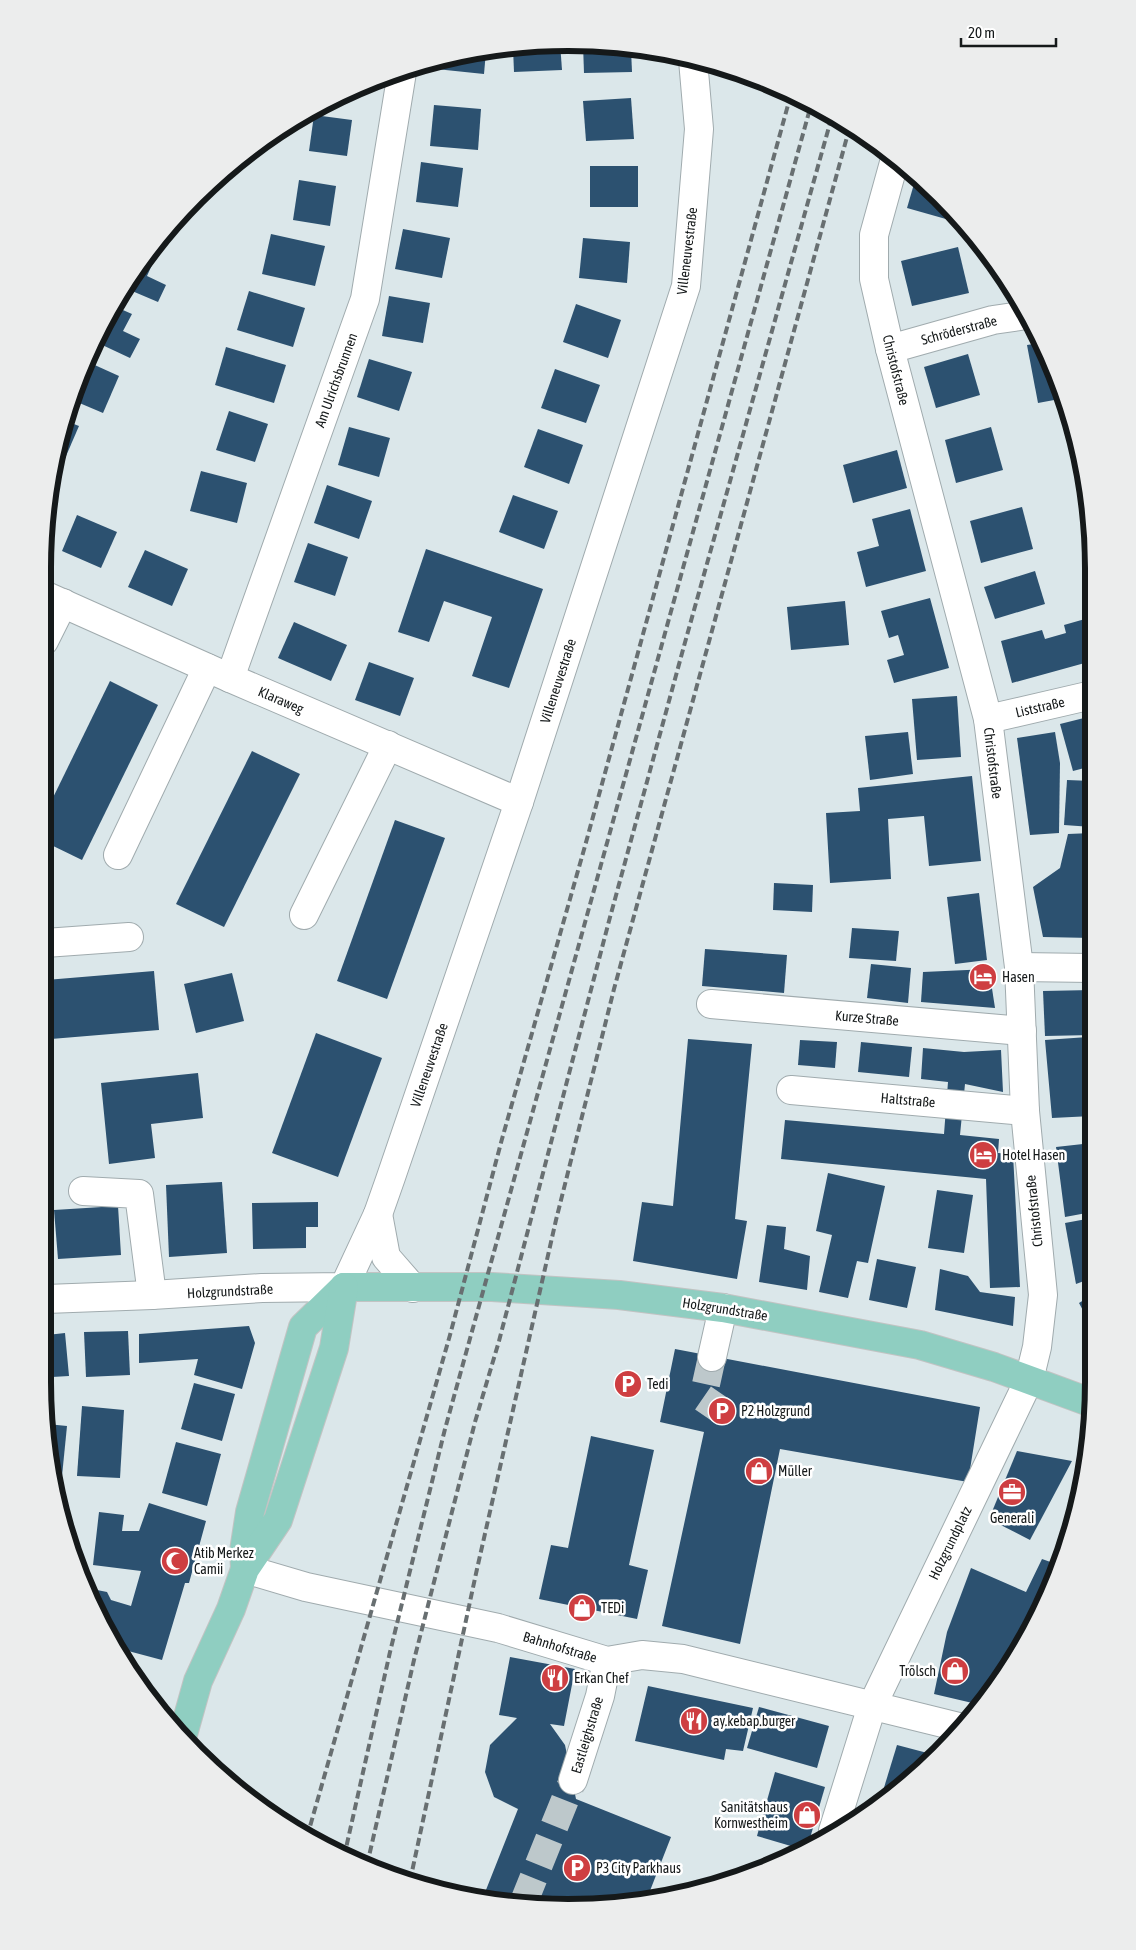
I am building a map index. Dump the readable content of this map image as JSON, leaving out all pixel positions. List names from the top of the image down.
{
  "streets": {
    "main road": ["Holzgrundstraße"],
    "street": [
      "Villeneuvestraße",
      "Schröderstraße",
      "Christofstraße",
      "Am Ulrichsbrunnen",
      "Klaraweg",
      "Liststraße",
      "Kurze Straße",
      "Haltstraße",
      "Holzgrundplatz",
      "Bahnhofstraße",
      "Eastleighstraße"
    ]
  },
  "crossings": [
    ["Villeneuvestraße", "Klaraweg"],
    ["Villeneuvestraße", "Holzgrundstraße"],
    ["Schröderstraße", "Christofstraße"],
    ["Christofstraße", "Liststraße"],
    ["Christofstraße", "Kurze Straße"],
    ["Christofstraße", "Haltstraße"],
    ["Christofstraße", "Holzgrundstraße"],
    ["Christofstraße", "Holzgrundplatz"],
    ["Am Ulrichsbrunnen", "Klaraweg"],
    ["Holzgrundstraße", "Holzgrundplatz"],
    ["Holzgrundplatz", "Bahnhofstraße"],
    ["Bahnhofstraße", "Eastleighstraße"]
  ],
  "places": {
    "hotel": ["Hasen", "Hotel Hasen"],
    "parking": ["Tedi", "P2 Holzgrund", "P3 City Parkhaus"],
    "shop": [
      "Müller",
      "TEDi",
      "Trölsch",
      "Sanitätshaus Kornwestheim"
    ],
    "office": ["Generali"],
    "mosque": ["Atib Merkez Camii"],
    "restaurant": ["Erkan Chef", "ay.kebap.burger"]
  },
  "scale_bar": "20 m"
}
